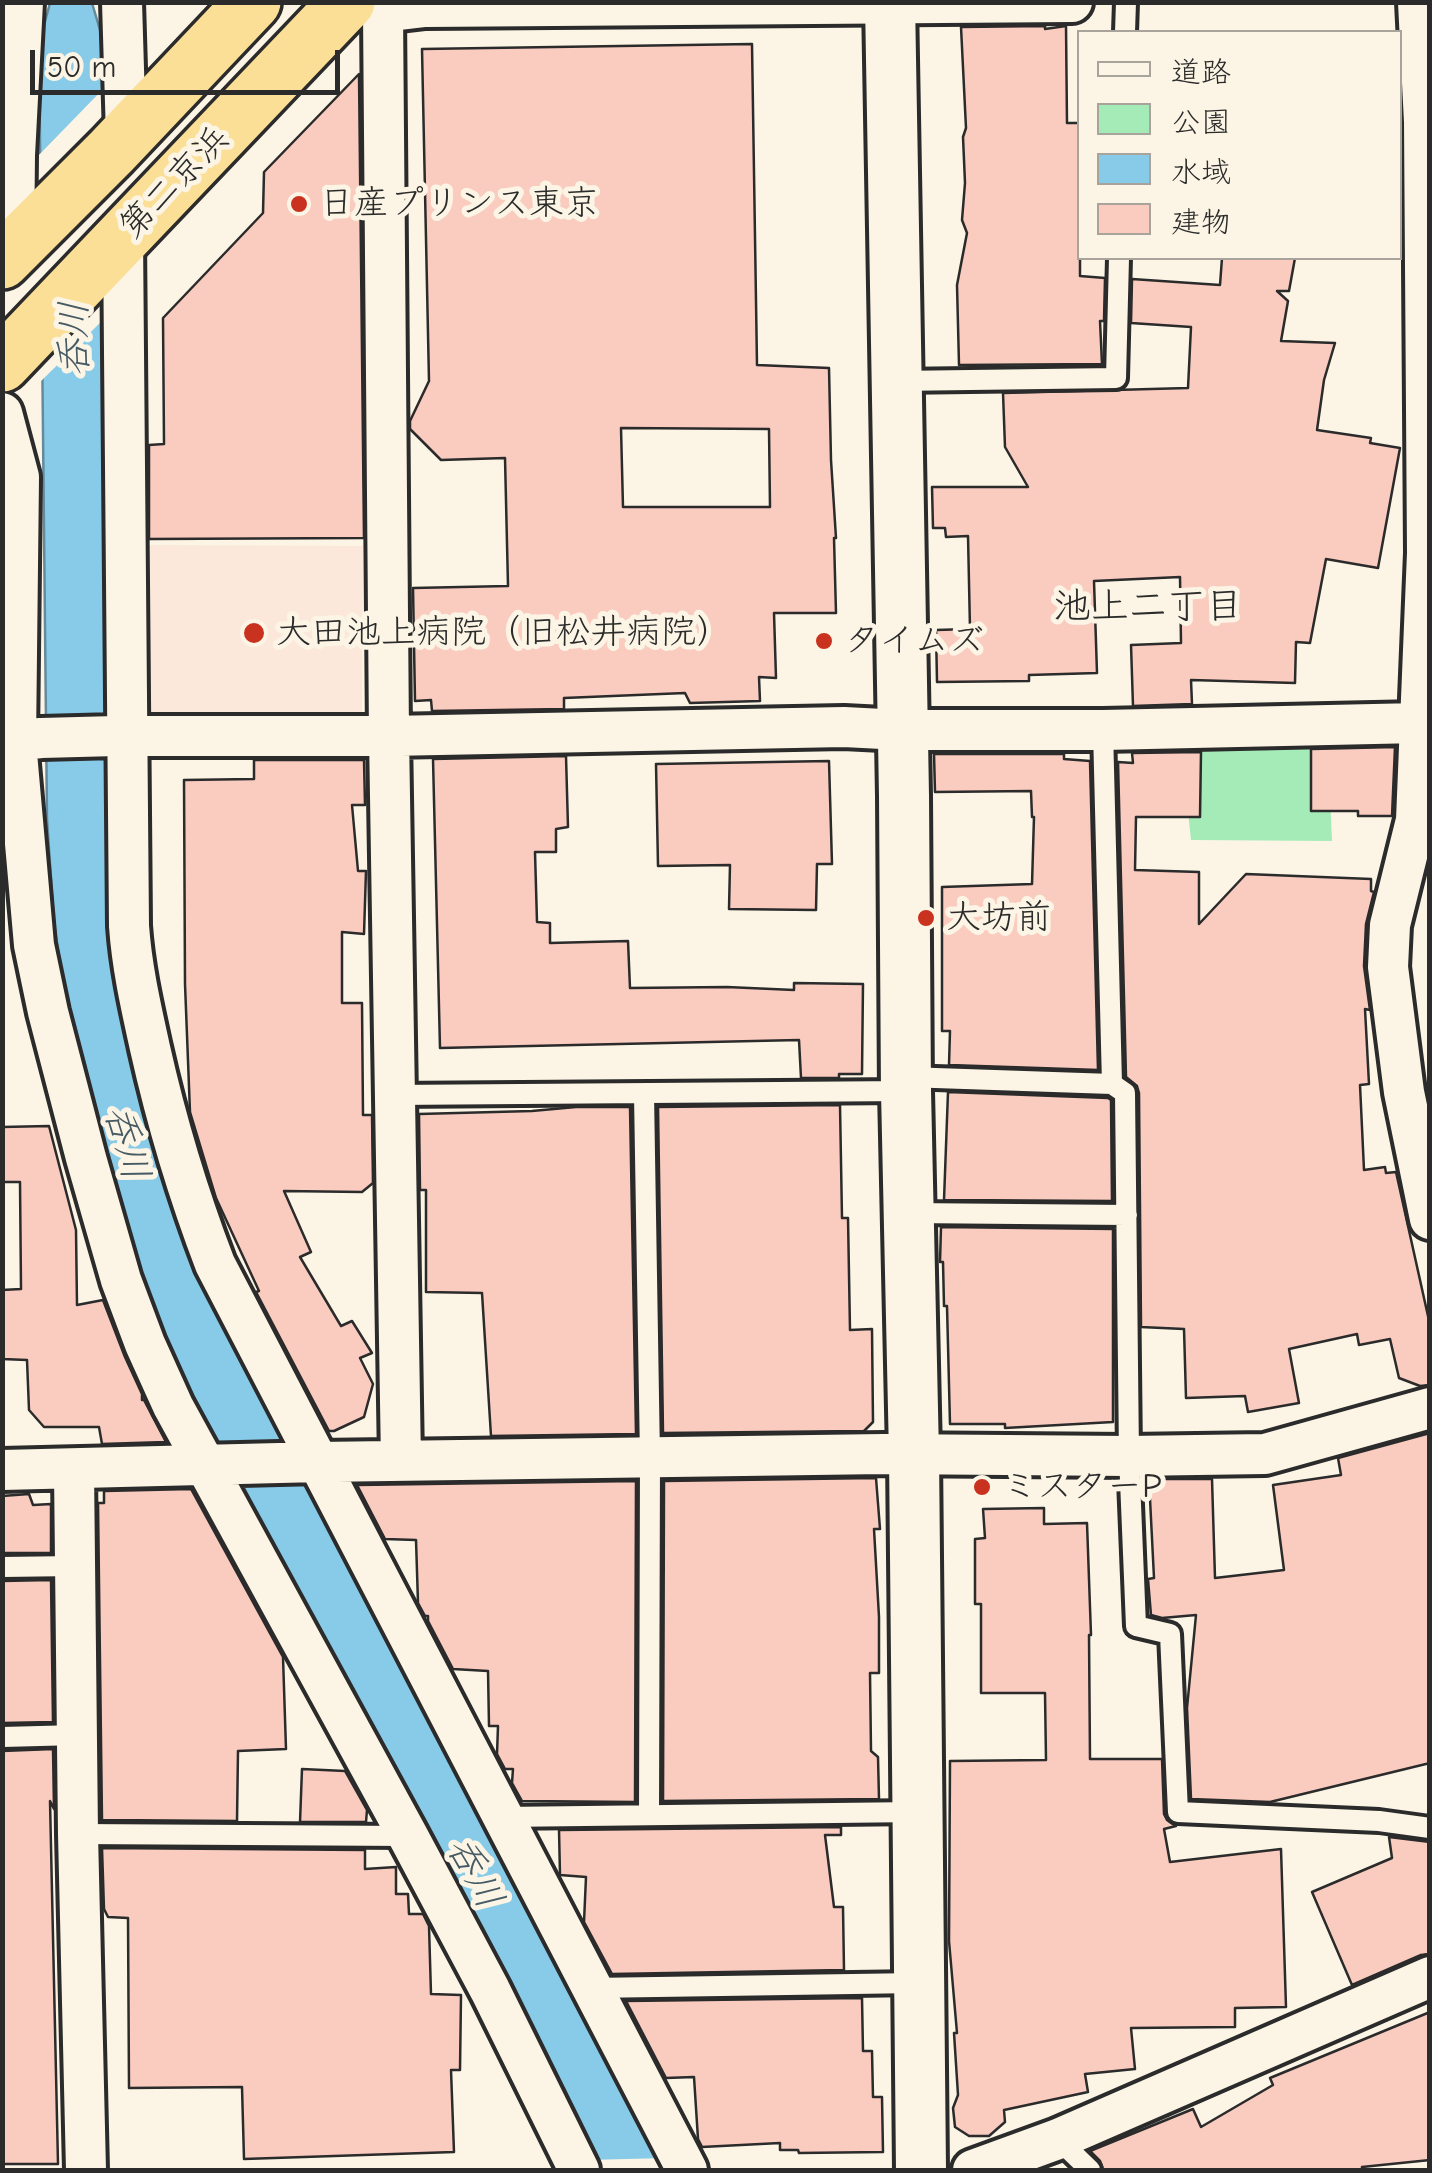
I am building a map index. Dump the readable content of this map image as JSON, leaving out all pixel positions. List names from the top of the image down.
{
  "streets": {
    "highway": ["第二京浜"]
  },
  "districts": ["池上二丁目"],
  "water": ["呑川"],
  "places": [
    "日産プリンス東京",
    "大田池上病院（旧松井病院）",
    "タイムズ",
    "大坊前",
    "ミスターP"
  ],
  "legend": [
    "道路",
    "公園",
    "水域",
    "建物"
  ],
  "scale_bar": "50 m"
}
